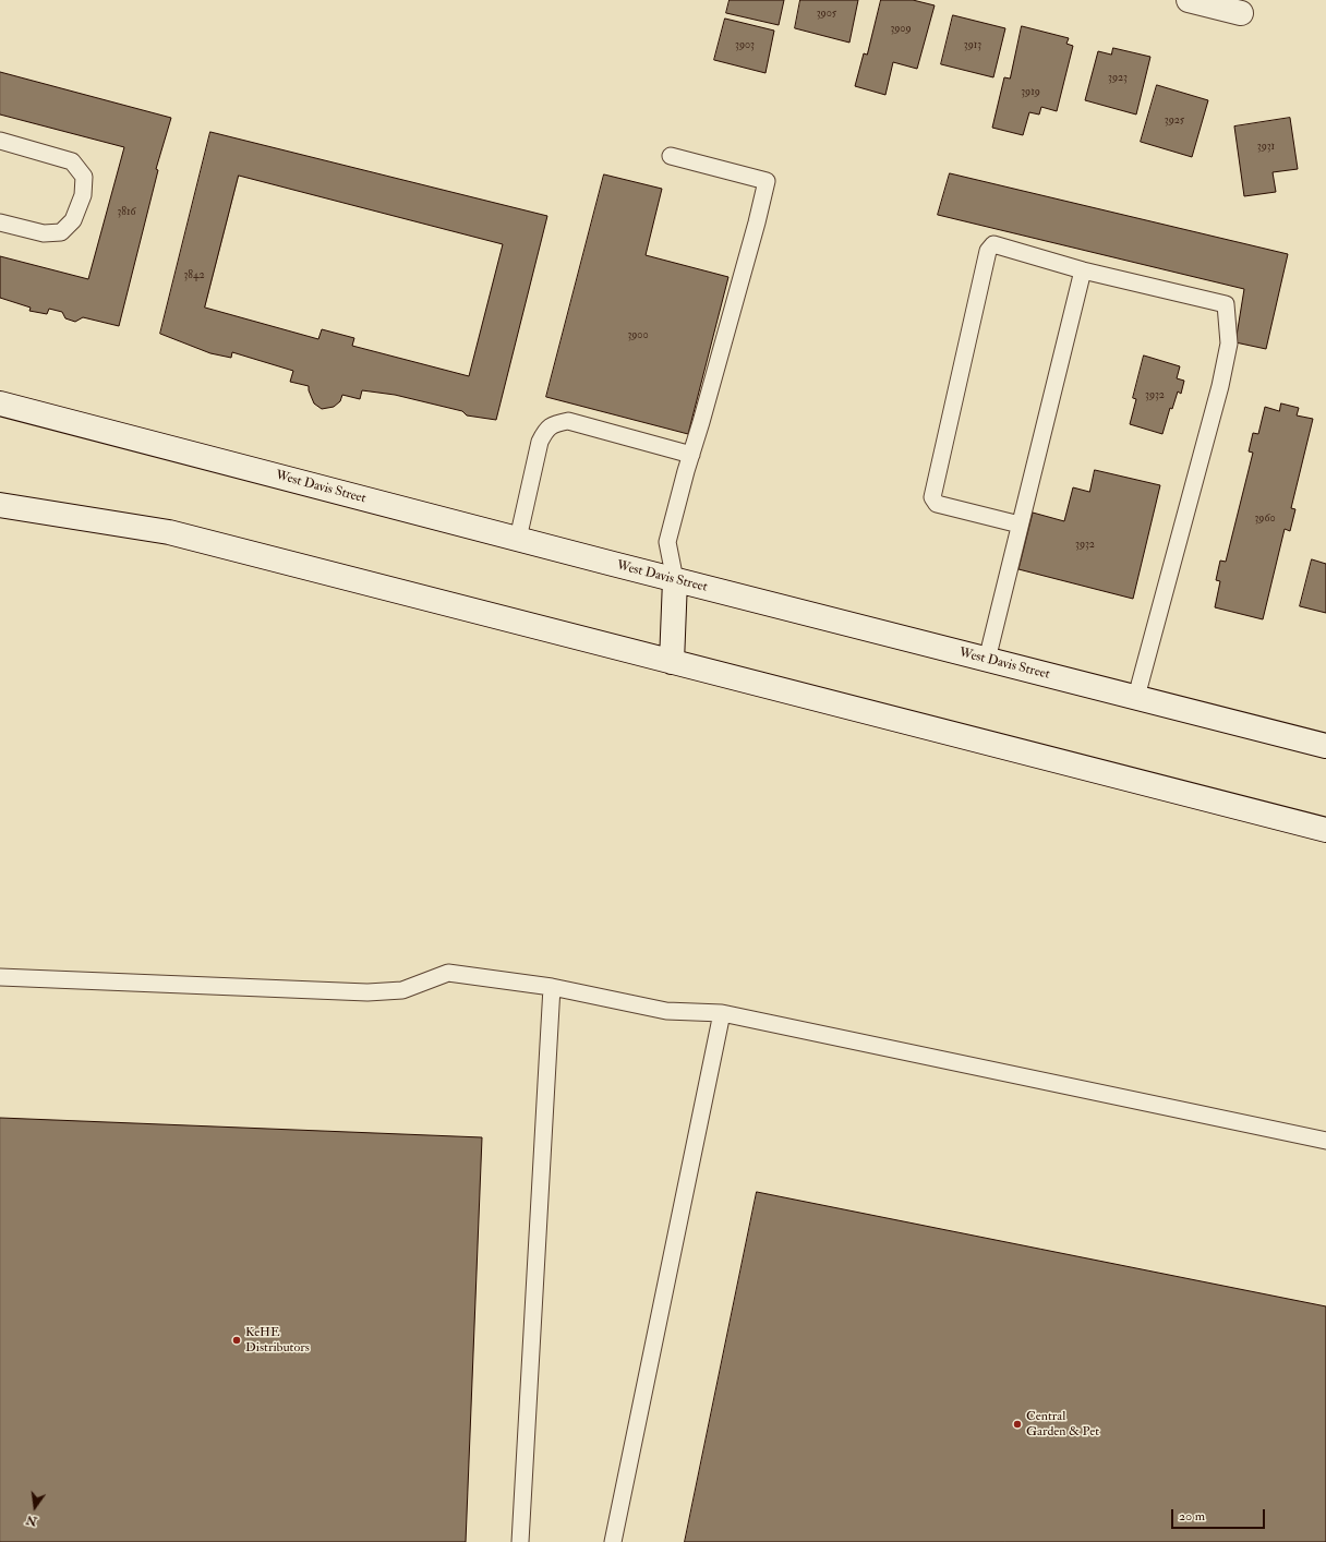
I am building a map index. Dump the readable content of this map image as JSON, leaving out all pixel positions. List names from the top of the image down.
{
  "streets": {
    "main road": ["West Davis Street"]
  },
  "places": ["KeHE Distributors", "Central Garden & Pet"],
  "house_numbers": [
    "3905",
    "3909",
    "3903",
    "3913",
    "3923",
    "3919",
    "3925",
    "3931",
    "3816",
    "3842",
    "3900",
    "3932",
    "3960",
    "3932"
  ],
  "scale_bar": "20 m",
  "north": "bottom"
}
